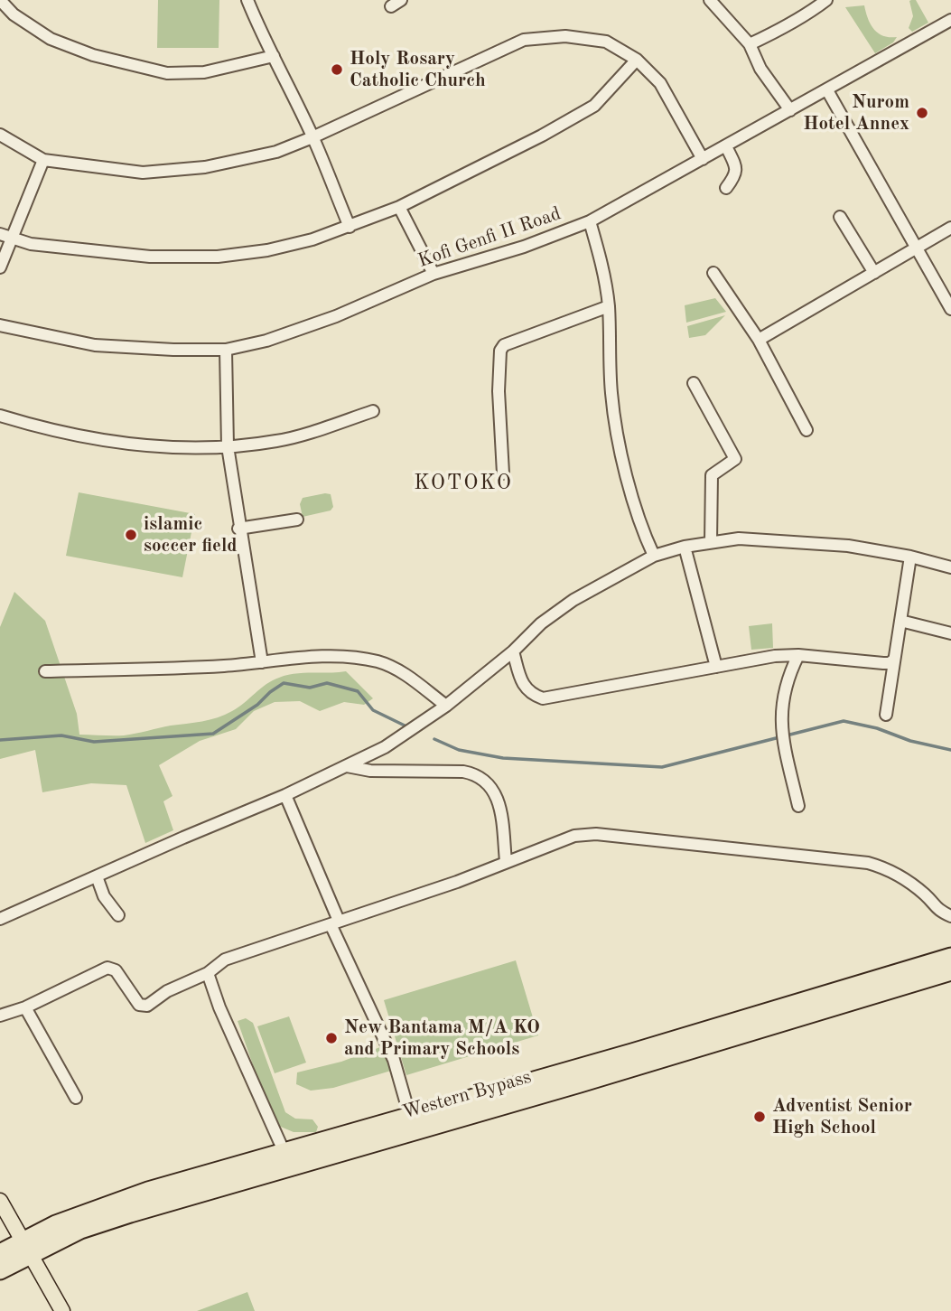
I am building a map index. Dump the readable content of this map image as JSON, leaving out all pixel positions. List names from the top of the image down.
{
  "streets": {
    "highway": ["Western Bypass"],
    "street": ["Kofi Genfi II Road"]
  },
  "districts": ["KOTOKO"],
  "places": [
    "Holy Rosary Catholic Church",
    "Nurom Hotel Annex",
    "islamic soccer field",
    "New Bantama M/A KO and Primary Schools",
    "Adventist Senior High School"
  ]
}
